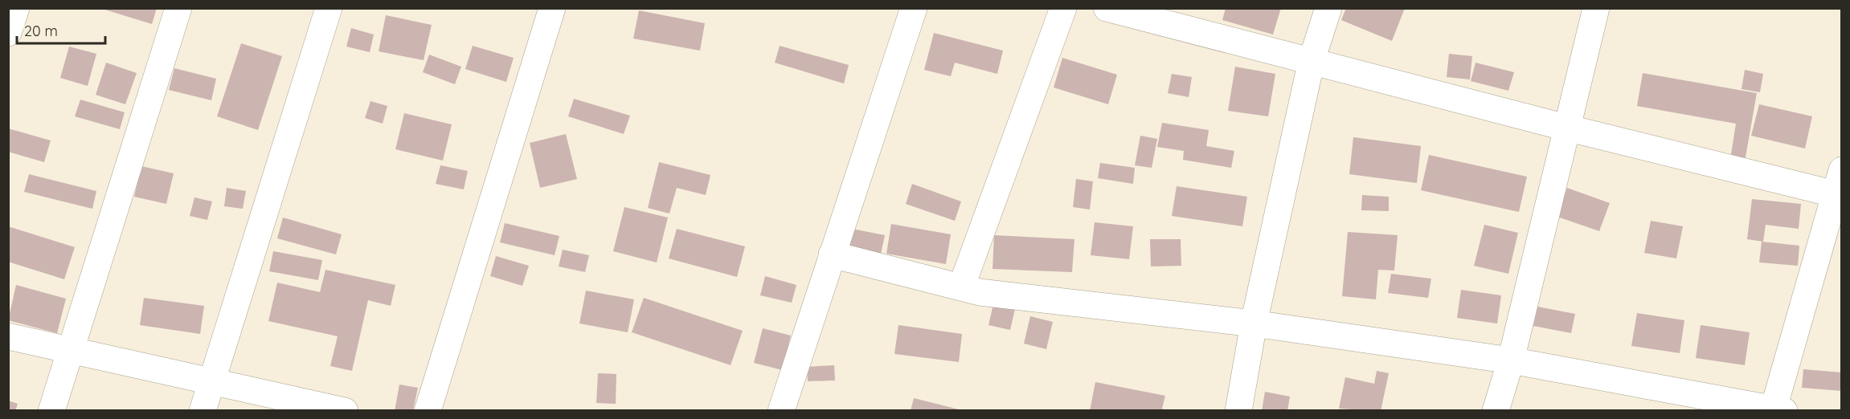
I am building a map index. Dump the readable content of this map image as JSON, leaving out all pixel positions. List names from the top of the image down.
{
  "scale_bar": "20 m"
}
